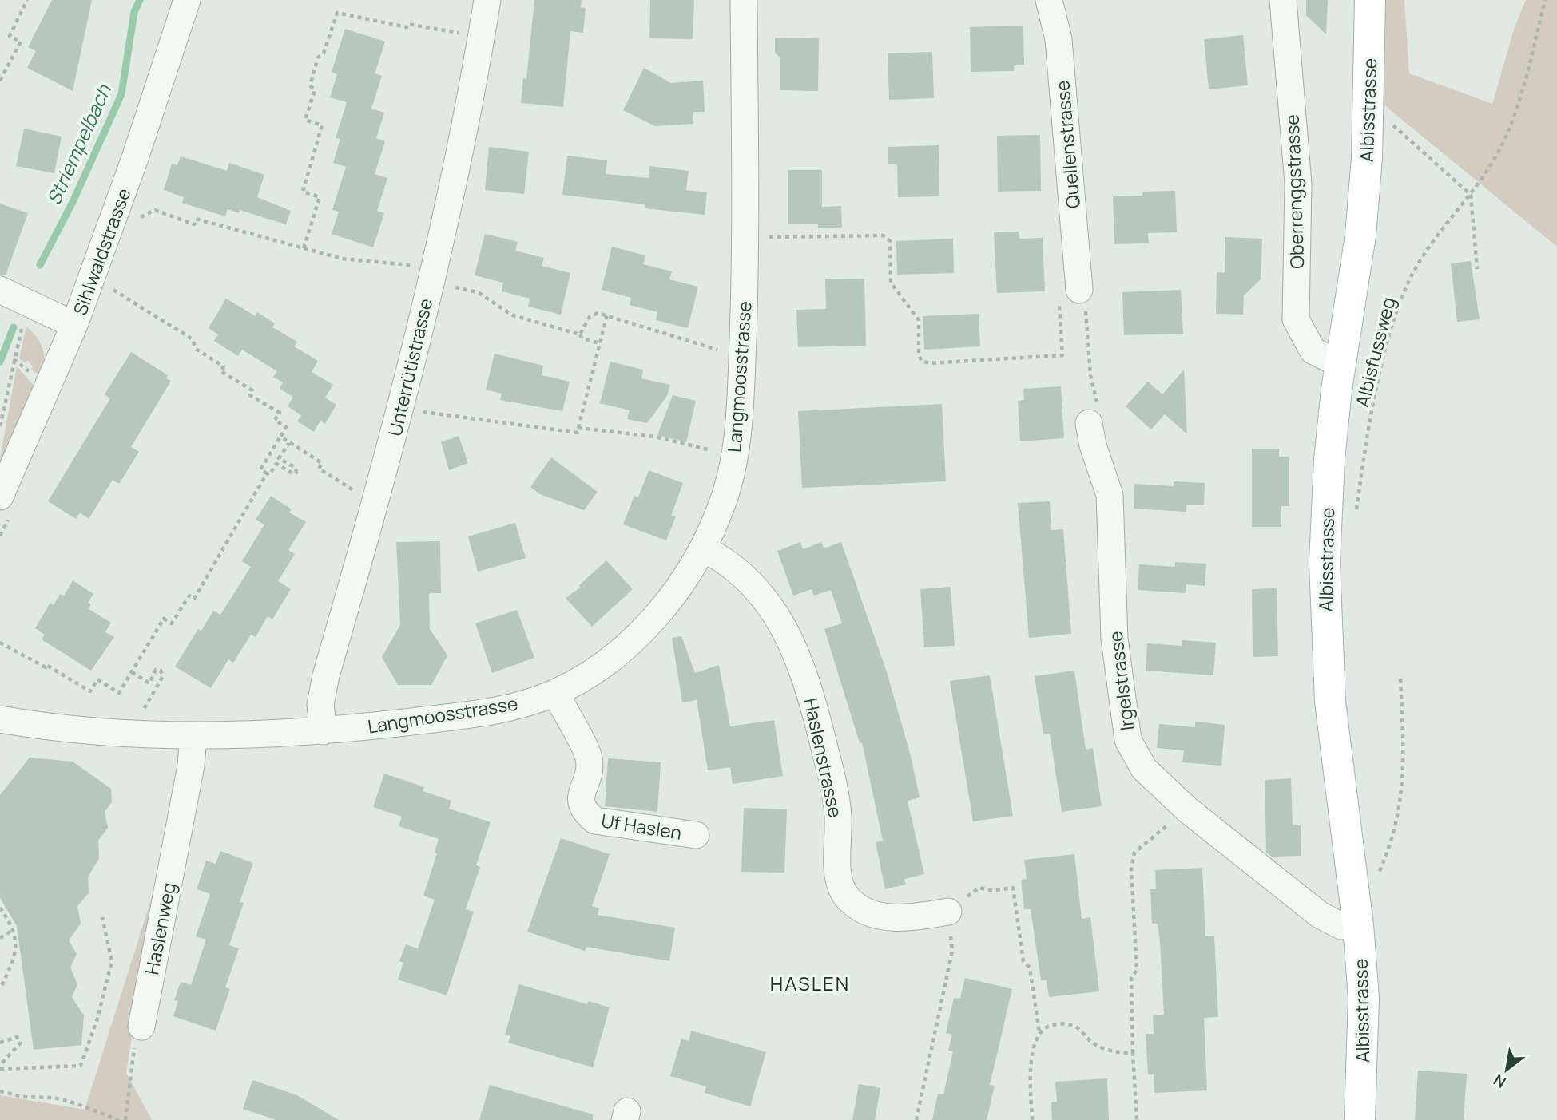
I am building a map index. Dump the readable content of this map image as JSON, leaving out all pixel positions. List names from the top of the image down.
{
  "streets": {
    "main road": ["Albisstrasse"],
    "street": [
      "Quellenstrasse",
      "Oberrenggstrasse",
      "Sihlwaldstrasse",
      "Unterrütistrasse",
      "Langmoosstrasse",
      "Irgelstrasse",
      "Haslenstrasse",
      "Uf Haslen",
      "Haslenweg"
    ],
    "path": ["Albisfussweg"]
  },
  "crossings": [
    ["Albisstrasse", "Oberrenggstrasse"],
    ["Albisstrasse", "Irgelstrasse"],
    ["Unterrütistrasse", "Langmoosstrasse"],
    ["Langmoosstrasse", "Haslenstrasse"],
    ["Langmoosstrasse", "Uf Haslen"],
    ["Langmoosstrasse", "Haslenweg"]
  ],
  "districts": ["HASLEN"],
  "water": ["Striempelbach"],
  "north": "bottom left"
}
